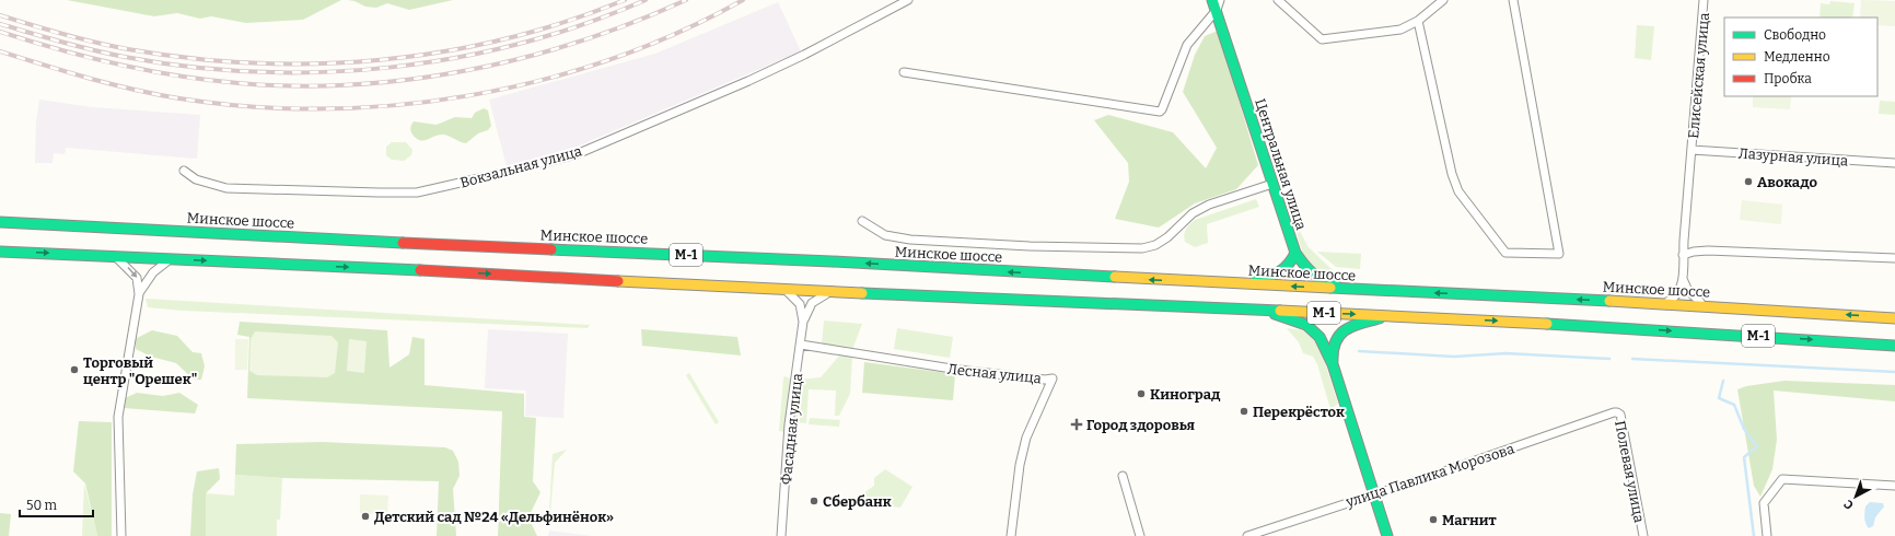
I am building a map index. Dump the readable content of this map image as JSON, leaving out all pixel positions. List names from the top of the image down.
{
  "streets": {
    "main road": ["Центральная улица", "Минское шоссе", "М-1"],
    "street": [
      "Елисейская улица",
      "Лазурная улица",
      "Вокзальная улица",
      "Лесная улица",
      "Фасадная улица",
      "Полевая улица",
      "улица Павлика Морозова"
    ]
  },
  "crossings": [
    ["Елисейская улица", "Лазурная улица"],
    ["Центральная улица", "Минское шоссе"],
    ["М-1", "Фасадная улица"],
    ["Лесная улица", "Фасадная улица"],
    ["Полевая улица", "улица Павлика Морозова"]
  ],
  "places": {
    "other": [
      "Авокадо",
      "Торговый центр \"Орешек\"",
      "Киноград",
      "Перекрёсток",
      "Сбербанк",
      "Детский сад №24 «Дельфинёнок»",
      "Магнит"
    ],
    "health": ["Город здоровья"]
  },
  "legend": ["Свободно", "Медленно", "Пробка"],
  "scale_bar": "50 m",
  "north": "bottom left"
}
